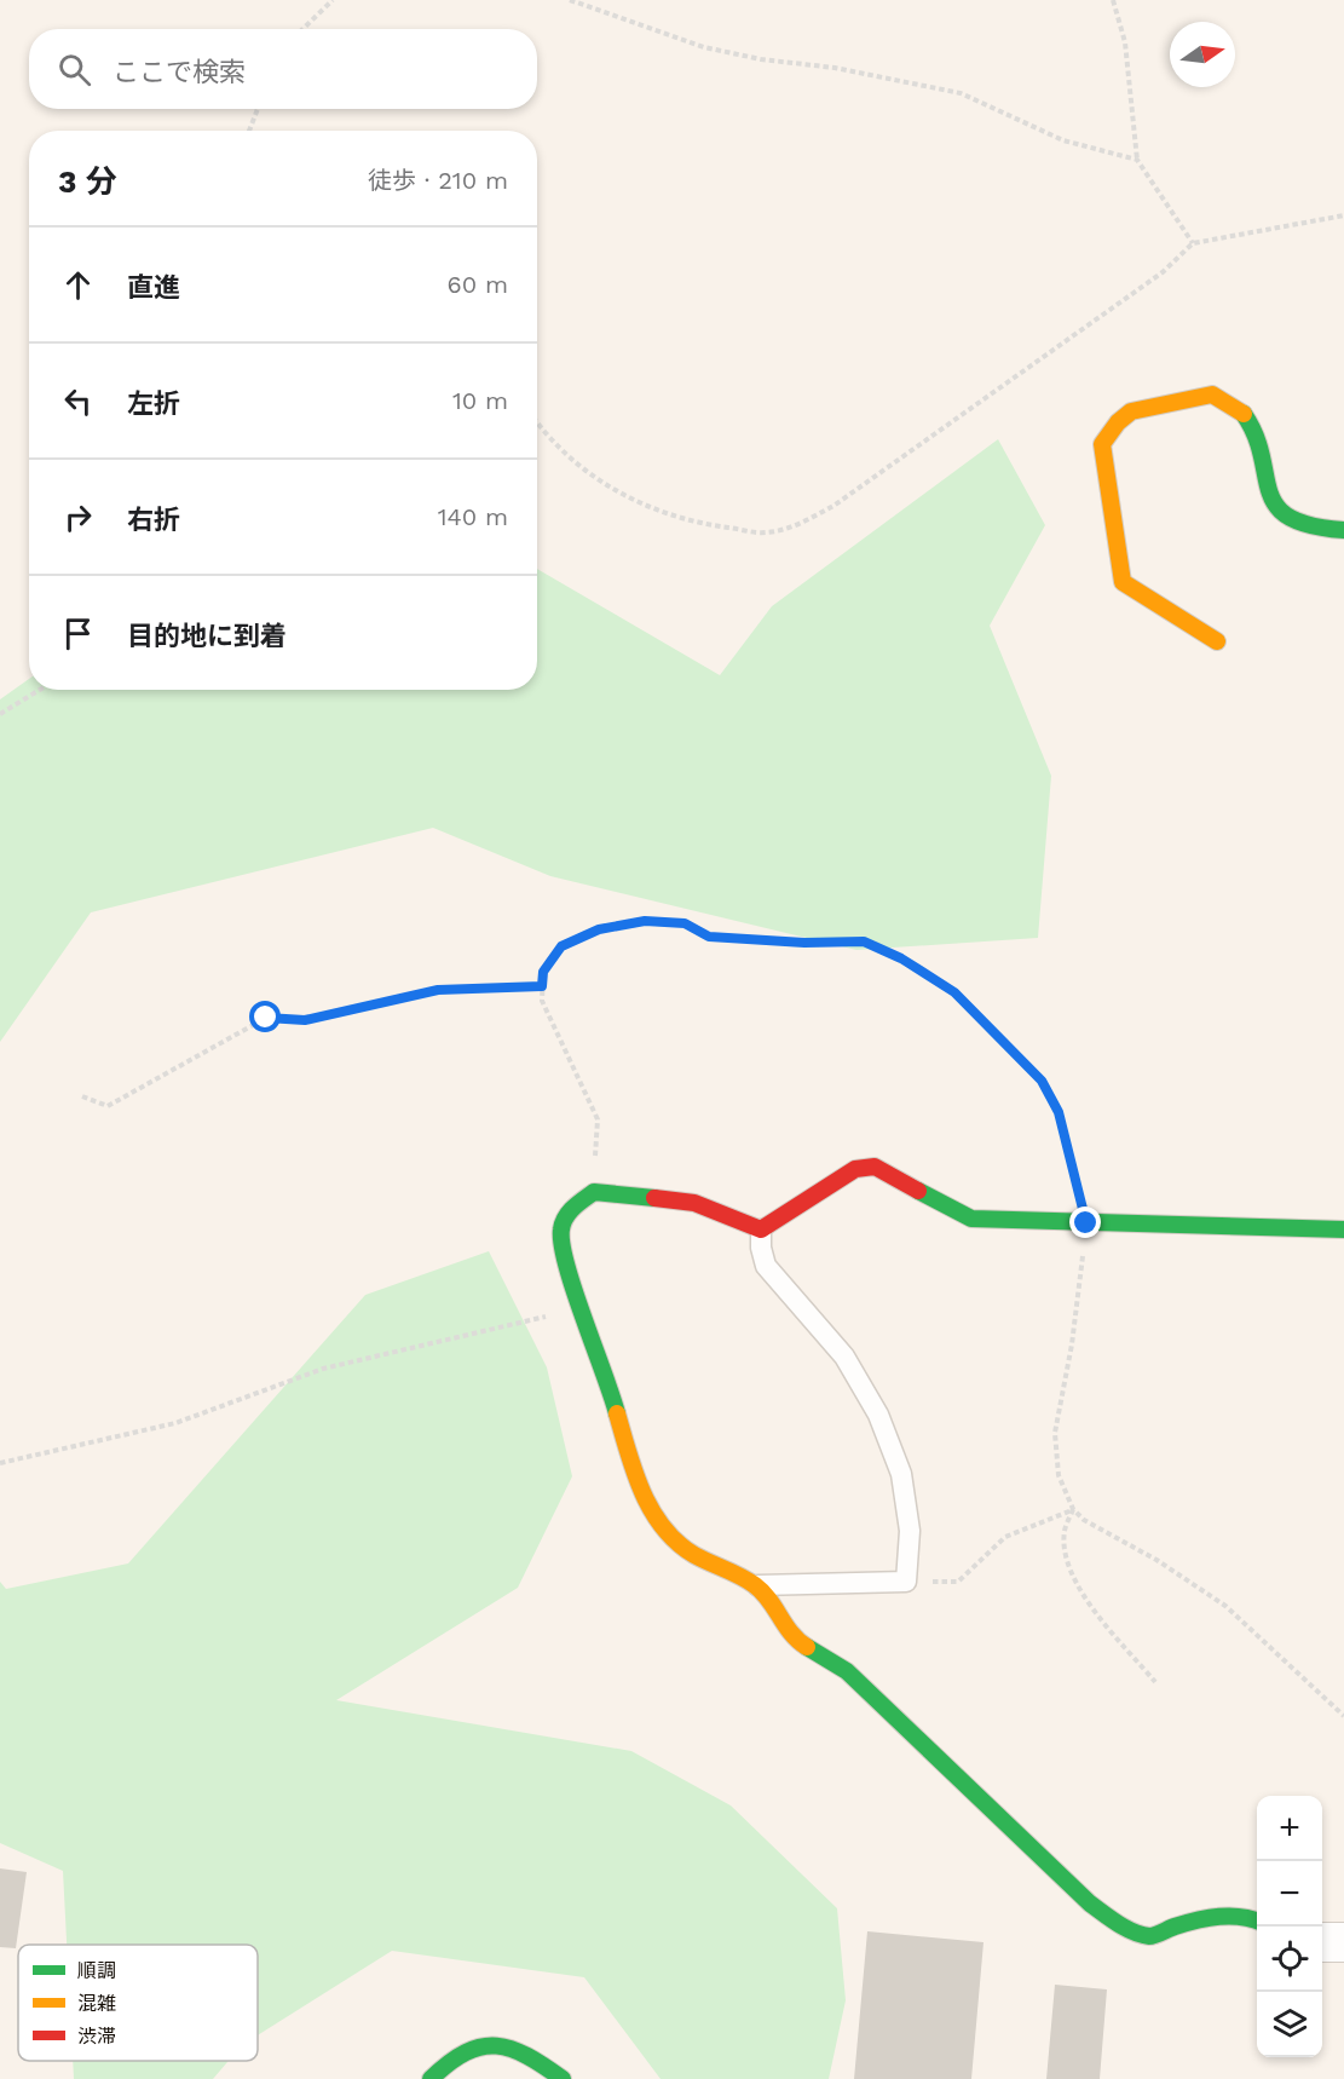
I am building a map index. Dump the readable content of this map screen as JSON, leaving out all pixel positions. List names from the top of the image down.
{
  "legend": ["順調", "混雑", "渋滞"],
  "north": "right",
  "page": {
    "search": "ここで検索",
    "heading": ["3 分", "徒歩 · 210 m"],
    "list": [
      ["直進", "60 m"],
      ["左折", "10 m"],
      ["右折", "140 m"],
      "目的地に到着"
    ],
    "map_buttons": ["+", "−"]
  }
}
